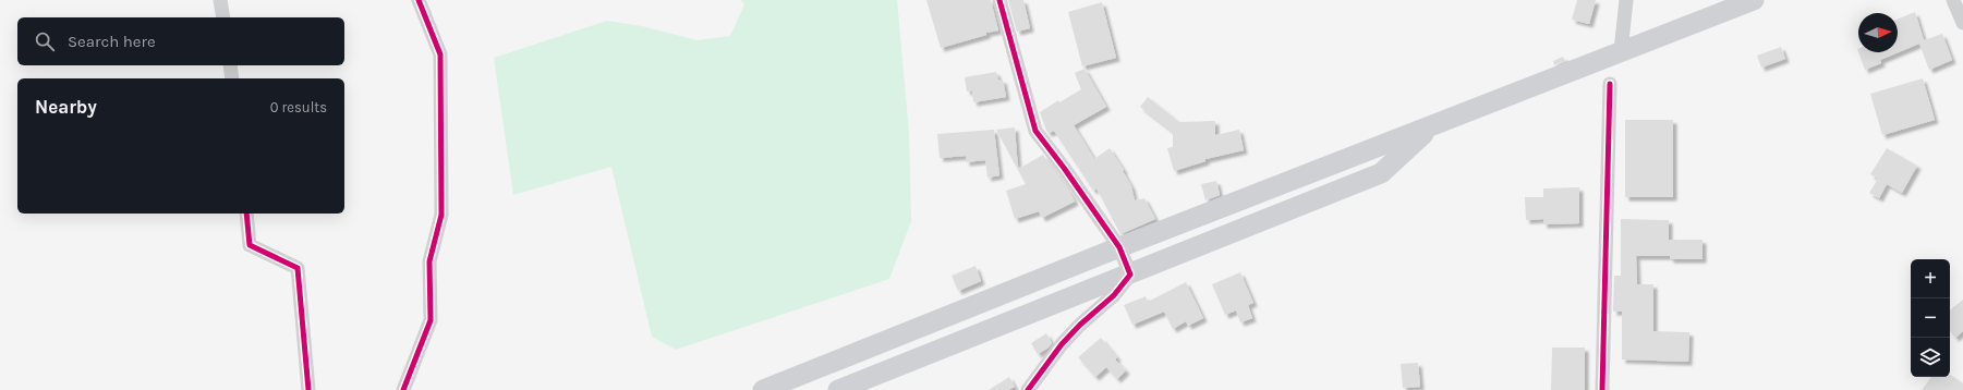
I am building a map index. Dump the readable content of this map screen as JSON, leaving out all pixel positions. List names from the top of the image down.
{
  "north": "right",
  "page": {
    "search": "Search here",
    "heading": ["Nearby", "0 results"],
    "map_buttons": ["+", "−"]
  }
}
